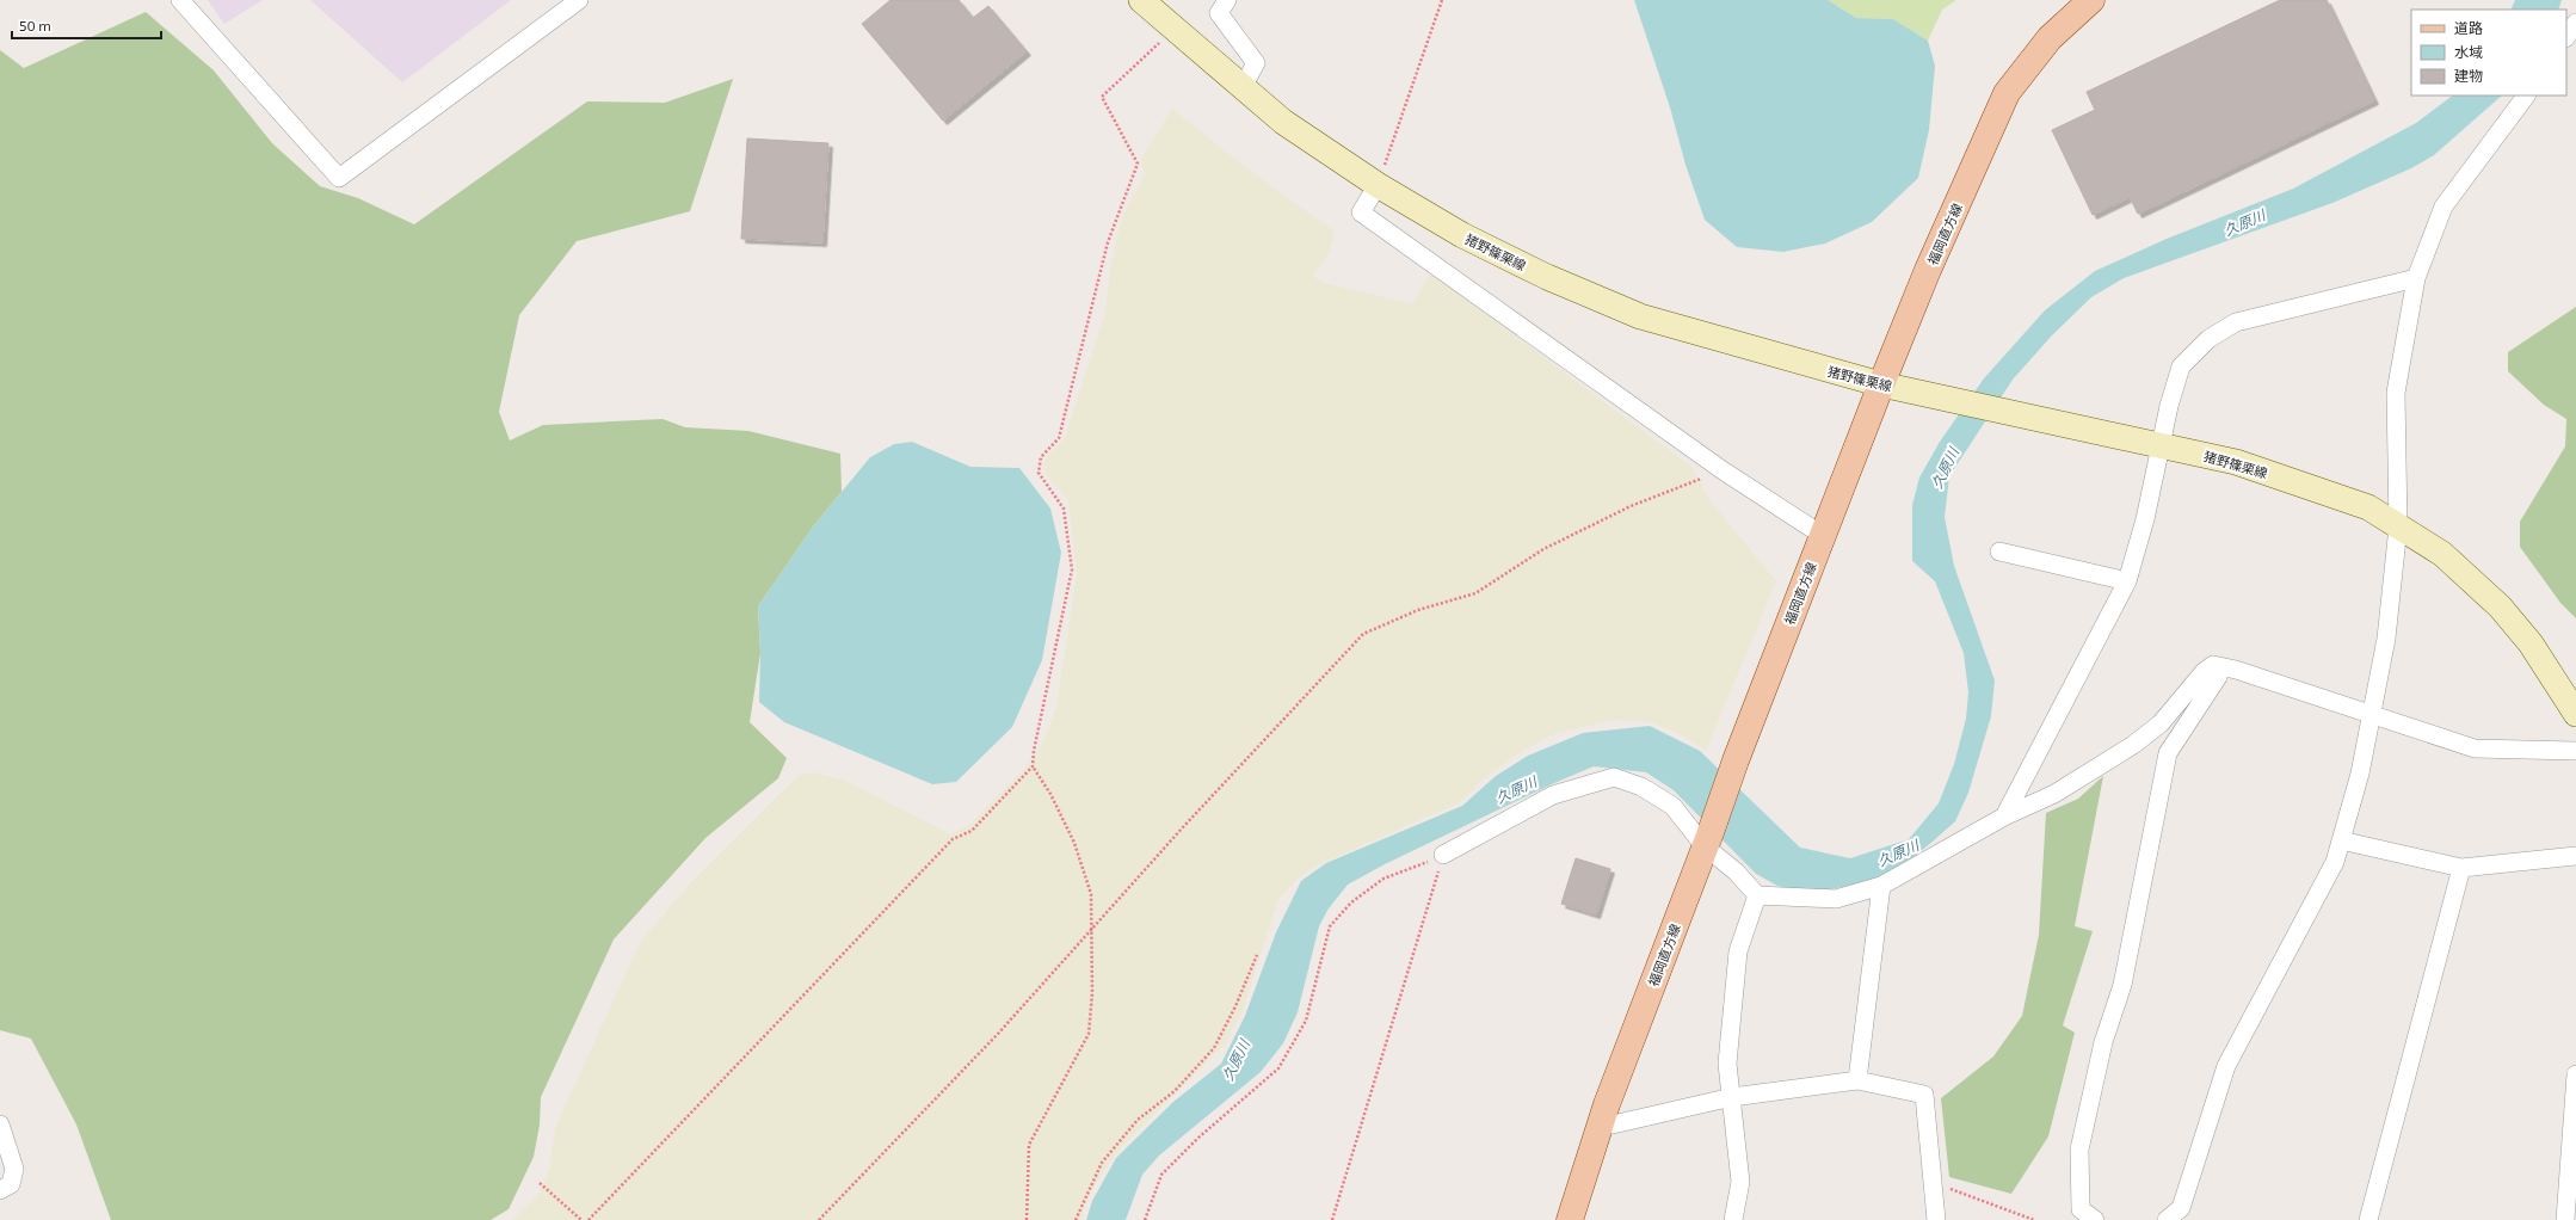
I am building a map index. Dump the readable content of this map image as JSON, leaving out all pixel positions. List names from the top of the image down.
{
  "streets": {
    "main road": ["福岡直方線", "猪野篠栗線"]
  },
  "crossings": [
    ["福岡直方線", "猪野篠栗線"]
  ],
  "water": ["久原川"],
  "legend": ["道路", "水域", "建物"],
  "scale_bar": "50 m"
}
